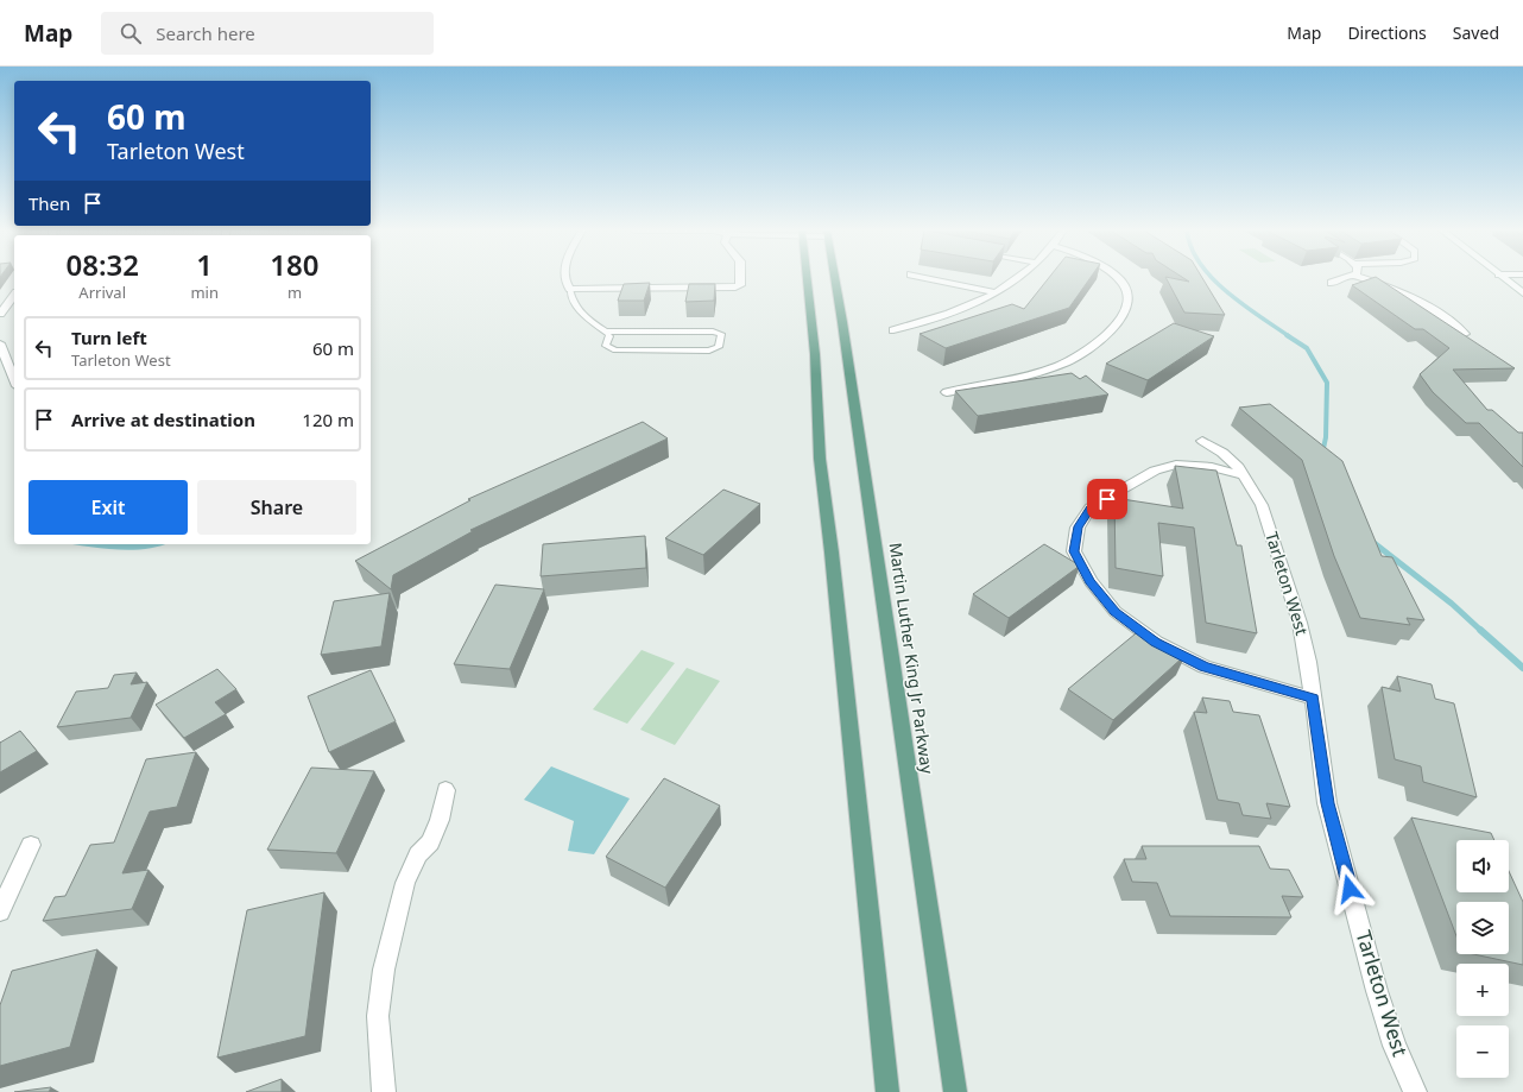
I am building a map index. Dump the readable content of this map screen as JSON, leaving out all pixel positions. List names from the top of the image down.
{
  "streets": {
    "main road": ["Martin Luther King Jr Parkway"],
    "street": ["Tarleton West"]
  },
  "page": {
    "header": "Map",
    "search": "Search here",
    "nav": ["Map", "Directions", "Saved"],
    "turn": ["60 m", "Tarleton West"],
    "then": "Then",
    "eta": [
      "08:32",
      "Arrival",
      "1",
      "min",
      "180",
      "m"
    ],
    "list": [
      {
        "name": "Turn left",
        "note": "Tarleton West",
        "value": "60 m"
      },
      {
        "name": "Arrive at destination",
        "value": "120 m"
      }
    ],
    "buttons": ["Exit", "Share"],
    "map_buttons": ["+", "−"]
  }
}
